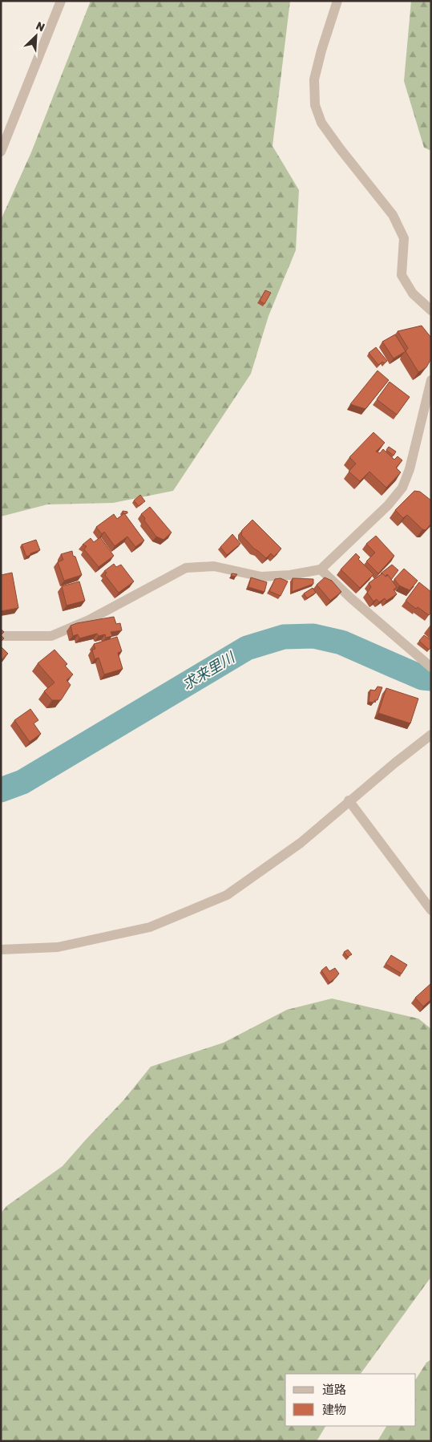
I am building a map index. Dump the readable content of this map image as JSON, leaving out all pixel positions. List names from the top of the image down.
{
  "water": ["求来里川"],
  "legend": ["道路", "建物"],
  "north": "top right"
}
